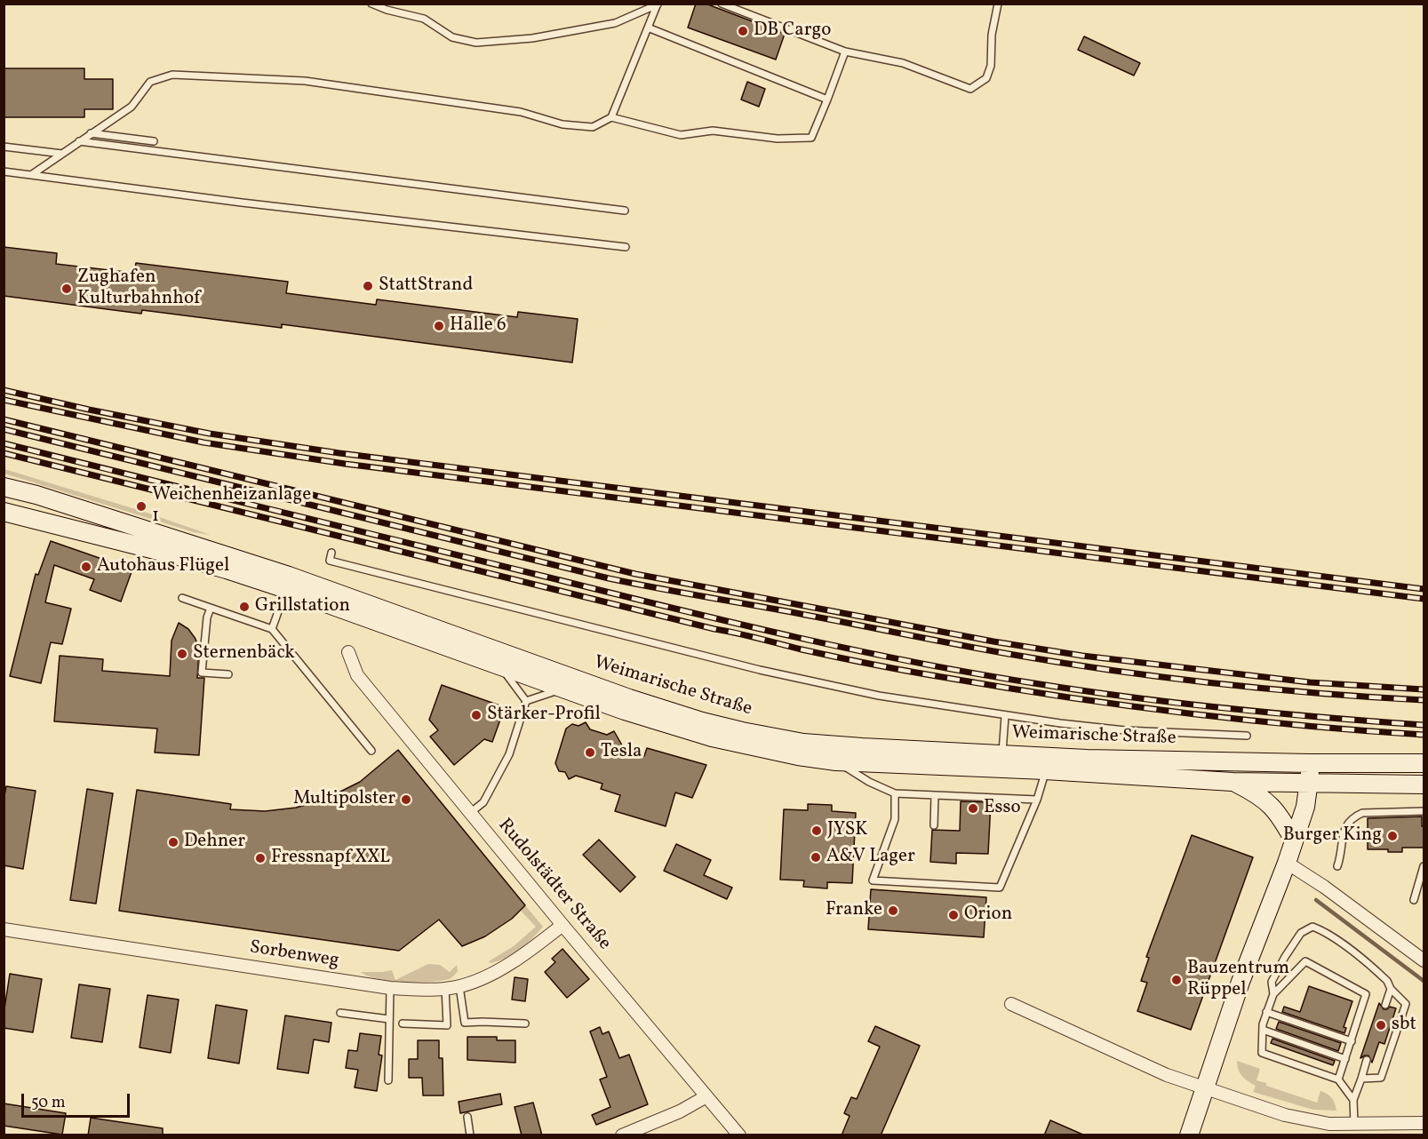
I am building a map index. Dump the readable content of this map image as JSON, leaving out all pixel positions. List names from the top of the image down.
{
  "streets": {
    "main road": ["Weimarische Straße"],
    "street": ["Rudolstädter Straße", "Sorbenweg"]
  },
  "crossings": [
    ["Rudolstädter Straße", "Sorbenweg"]
  ],
  "places": [
    "DB Cargo",
    "StattStrand",
    "Zughafen Kulturbahnhof",
    "Halle 6",
    "Weichenheizanlage 1",
    "Autohaus Flügel",
    "Grillstation",
    "Sternenbäck",
    "Stärker-Profil",
    "Tesla",
    "Multipolster",
    "Esso",
    "JYSK",
    "Burger King",
    "Dehner",
    "A&V Lager",
    "Fressnapf XXL",
    "Franke",
    "Orion",
    "Bauzentrum Rüppel",
    "sbt"
  ],
  "scale_bar": "50 m"
}
